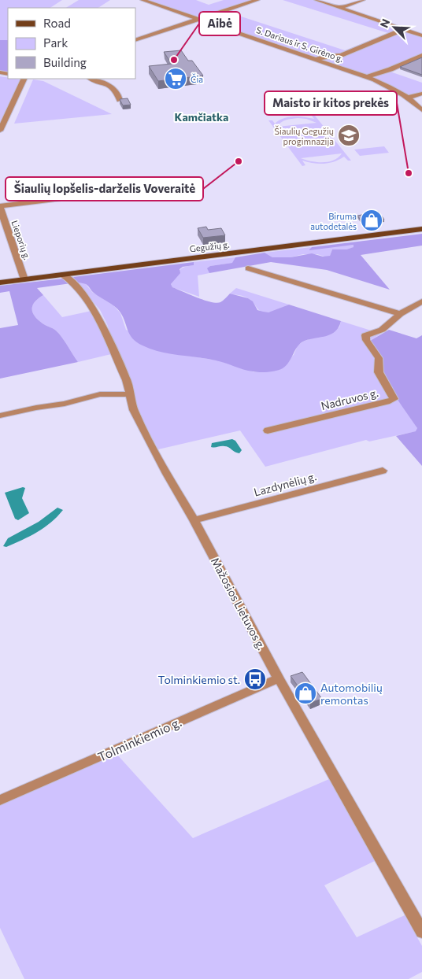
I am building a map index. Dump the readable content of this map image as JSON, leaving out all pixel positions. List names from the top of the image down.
{
  "streets": {
    "main road": ["Gegužių g."],
    "street": [
      "S. Dariaus ir S. Girėno g.",
      "Lieporių g.",
      "Nadruvos g.",
      "Lazdynėlių g.",
      "Mažosios Lietuvos g.",
      "Tolminkiemio g."
    ]
  },
  "crossings": [
    ["Lieporių g.", "Gegužių g."],
    ["Gegužių g.", "Mažosios Lietuvos g."],
    ["Lazdynėlių g.", "Mažosios Lietuvos g."],
    ["Mažosios Lietuvos g.", "Tolminkiemio g."]
  ],
  "districts": ["Kamčiatka"],
  "places": {
    "other": ["Aibė", "Šiaulių lopšelis-darželis Voveraitė", "Maisto ir kitos prekės"],
    "supermarket": ["Čia"],
    "school or university": ["Šiaulių Gegužių progimnazija"],
    "shop": ["Biruma autodetalės", "Automobilių remontas"],
    "bus stop": ["Tolminkiemio st."]
  },
  "legend": ["Road", "Park", "Building"],
  "north": "top left"
}
